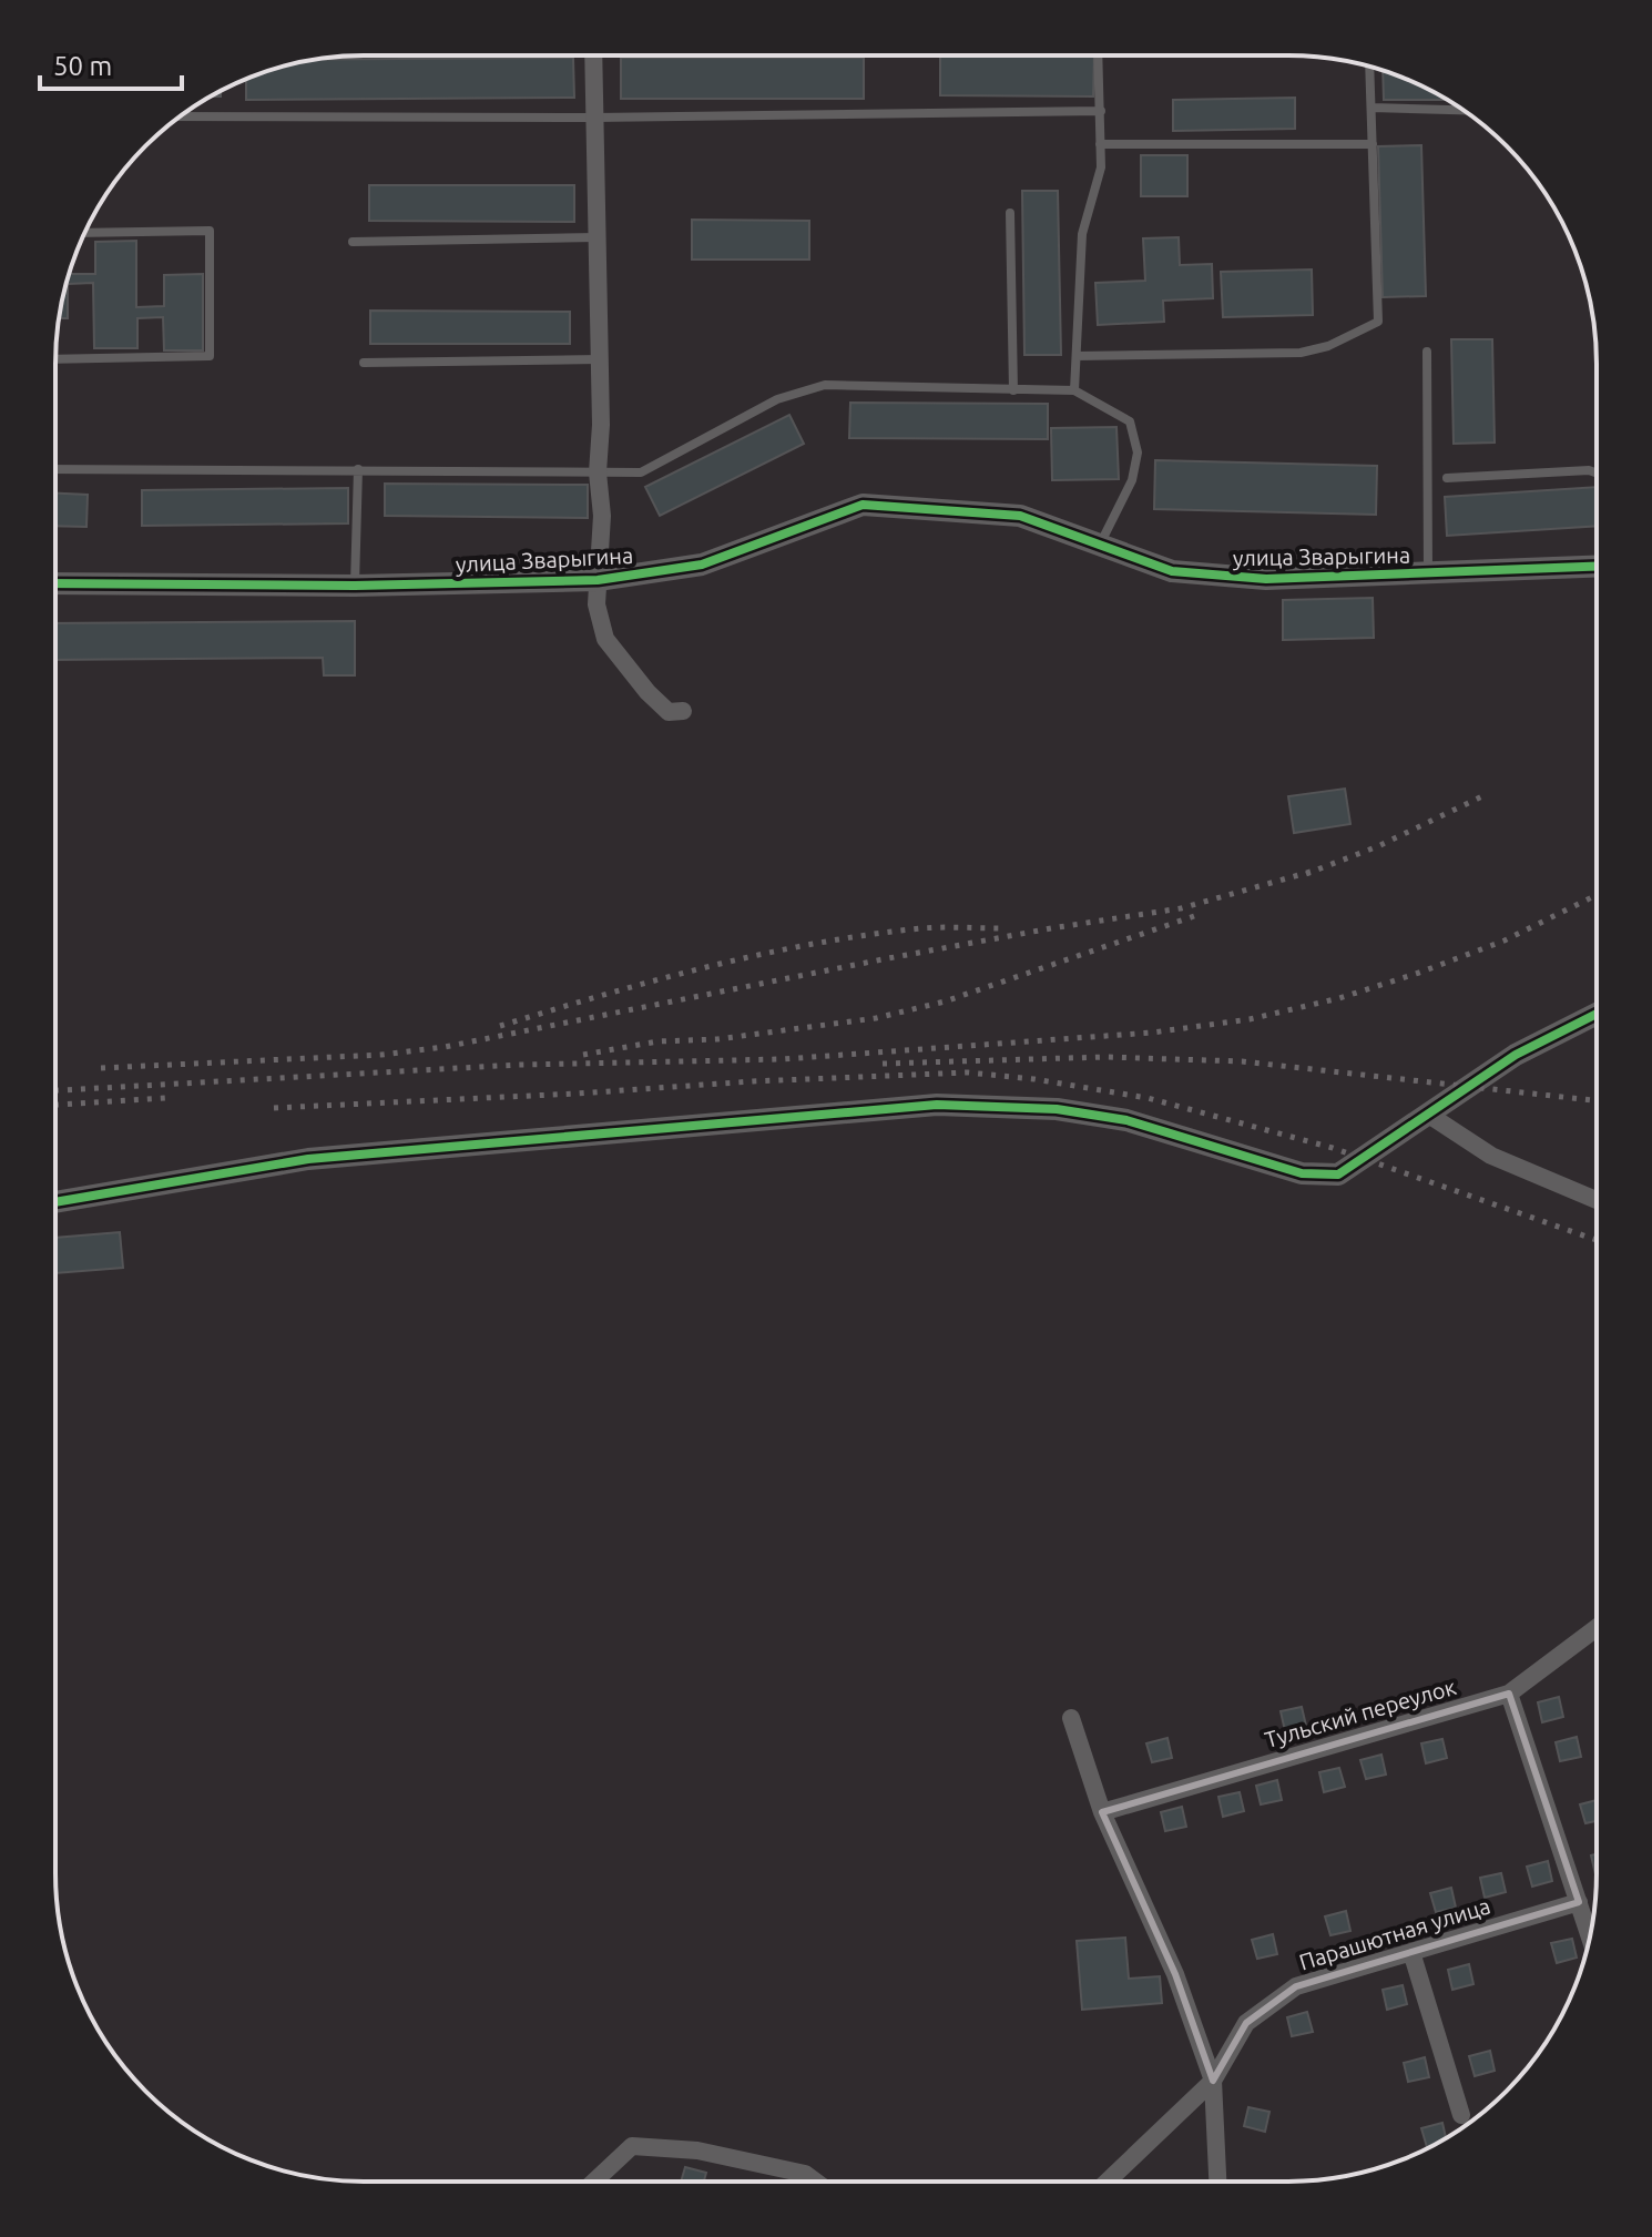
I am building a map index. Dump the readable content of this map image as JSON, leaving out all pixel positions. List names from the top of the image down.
{
  "streets": {
    "street": ["улица Зварыгина", "Тульский переулок", "Парашютная улица"]
  },
  "scale_bar": "50 m"
}
